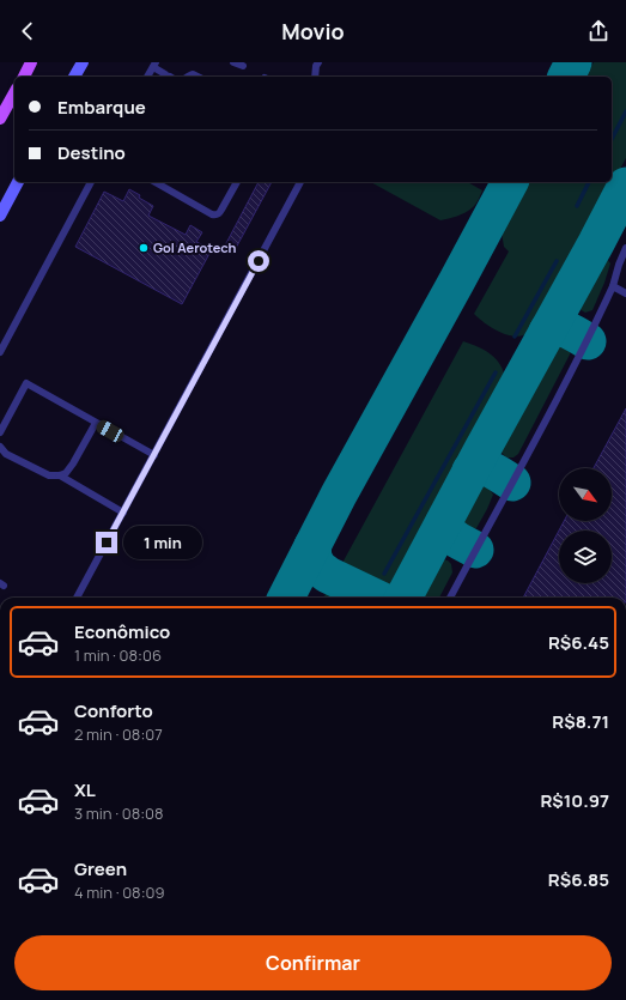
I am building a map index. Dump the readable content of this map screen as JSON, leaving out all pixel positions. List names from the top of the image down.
{
  "places": ["Gol Aerotech"],
  "north": "bottom right",
  "page": {
    "header": "Movio",
    "banner": ["Embarque", "Destino"],
    "bubble": "1 min",
    "list": [
      {
        "name": "Econômico",
        "note": "1 min · 08:06",
        "value": "R$6.45"
      },
      {
        "name": "Conforto",
        "note": "2 min · 08:07",
        "value": "R$8.71"
      },
      {
        "name": "XL",
        "note": "3 min · 08:08",
        "value": "R$10.97"
      },
      {
        "name": "Green",
        "note": "4 min · 08:09",
        "value": "R$6.85"
      }
    ],
    "buttons": "Confirmar"
  }
}
